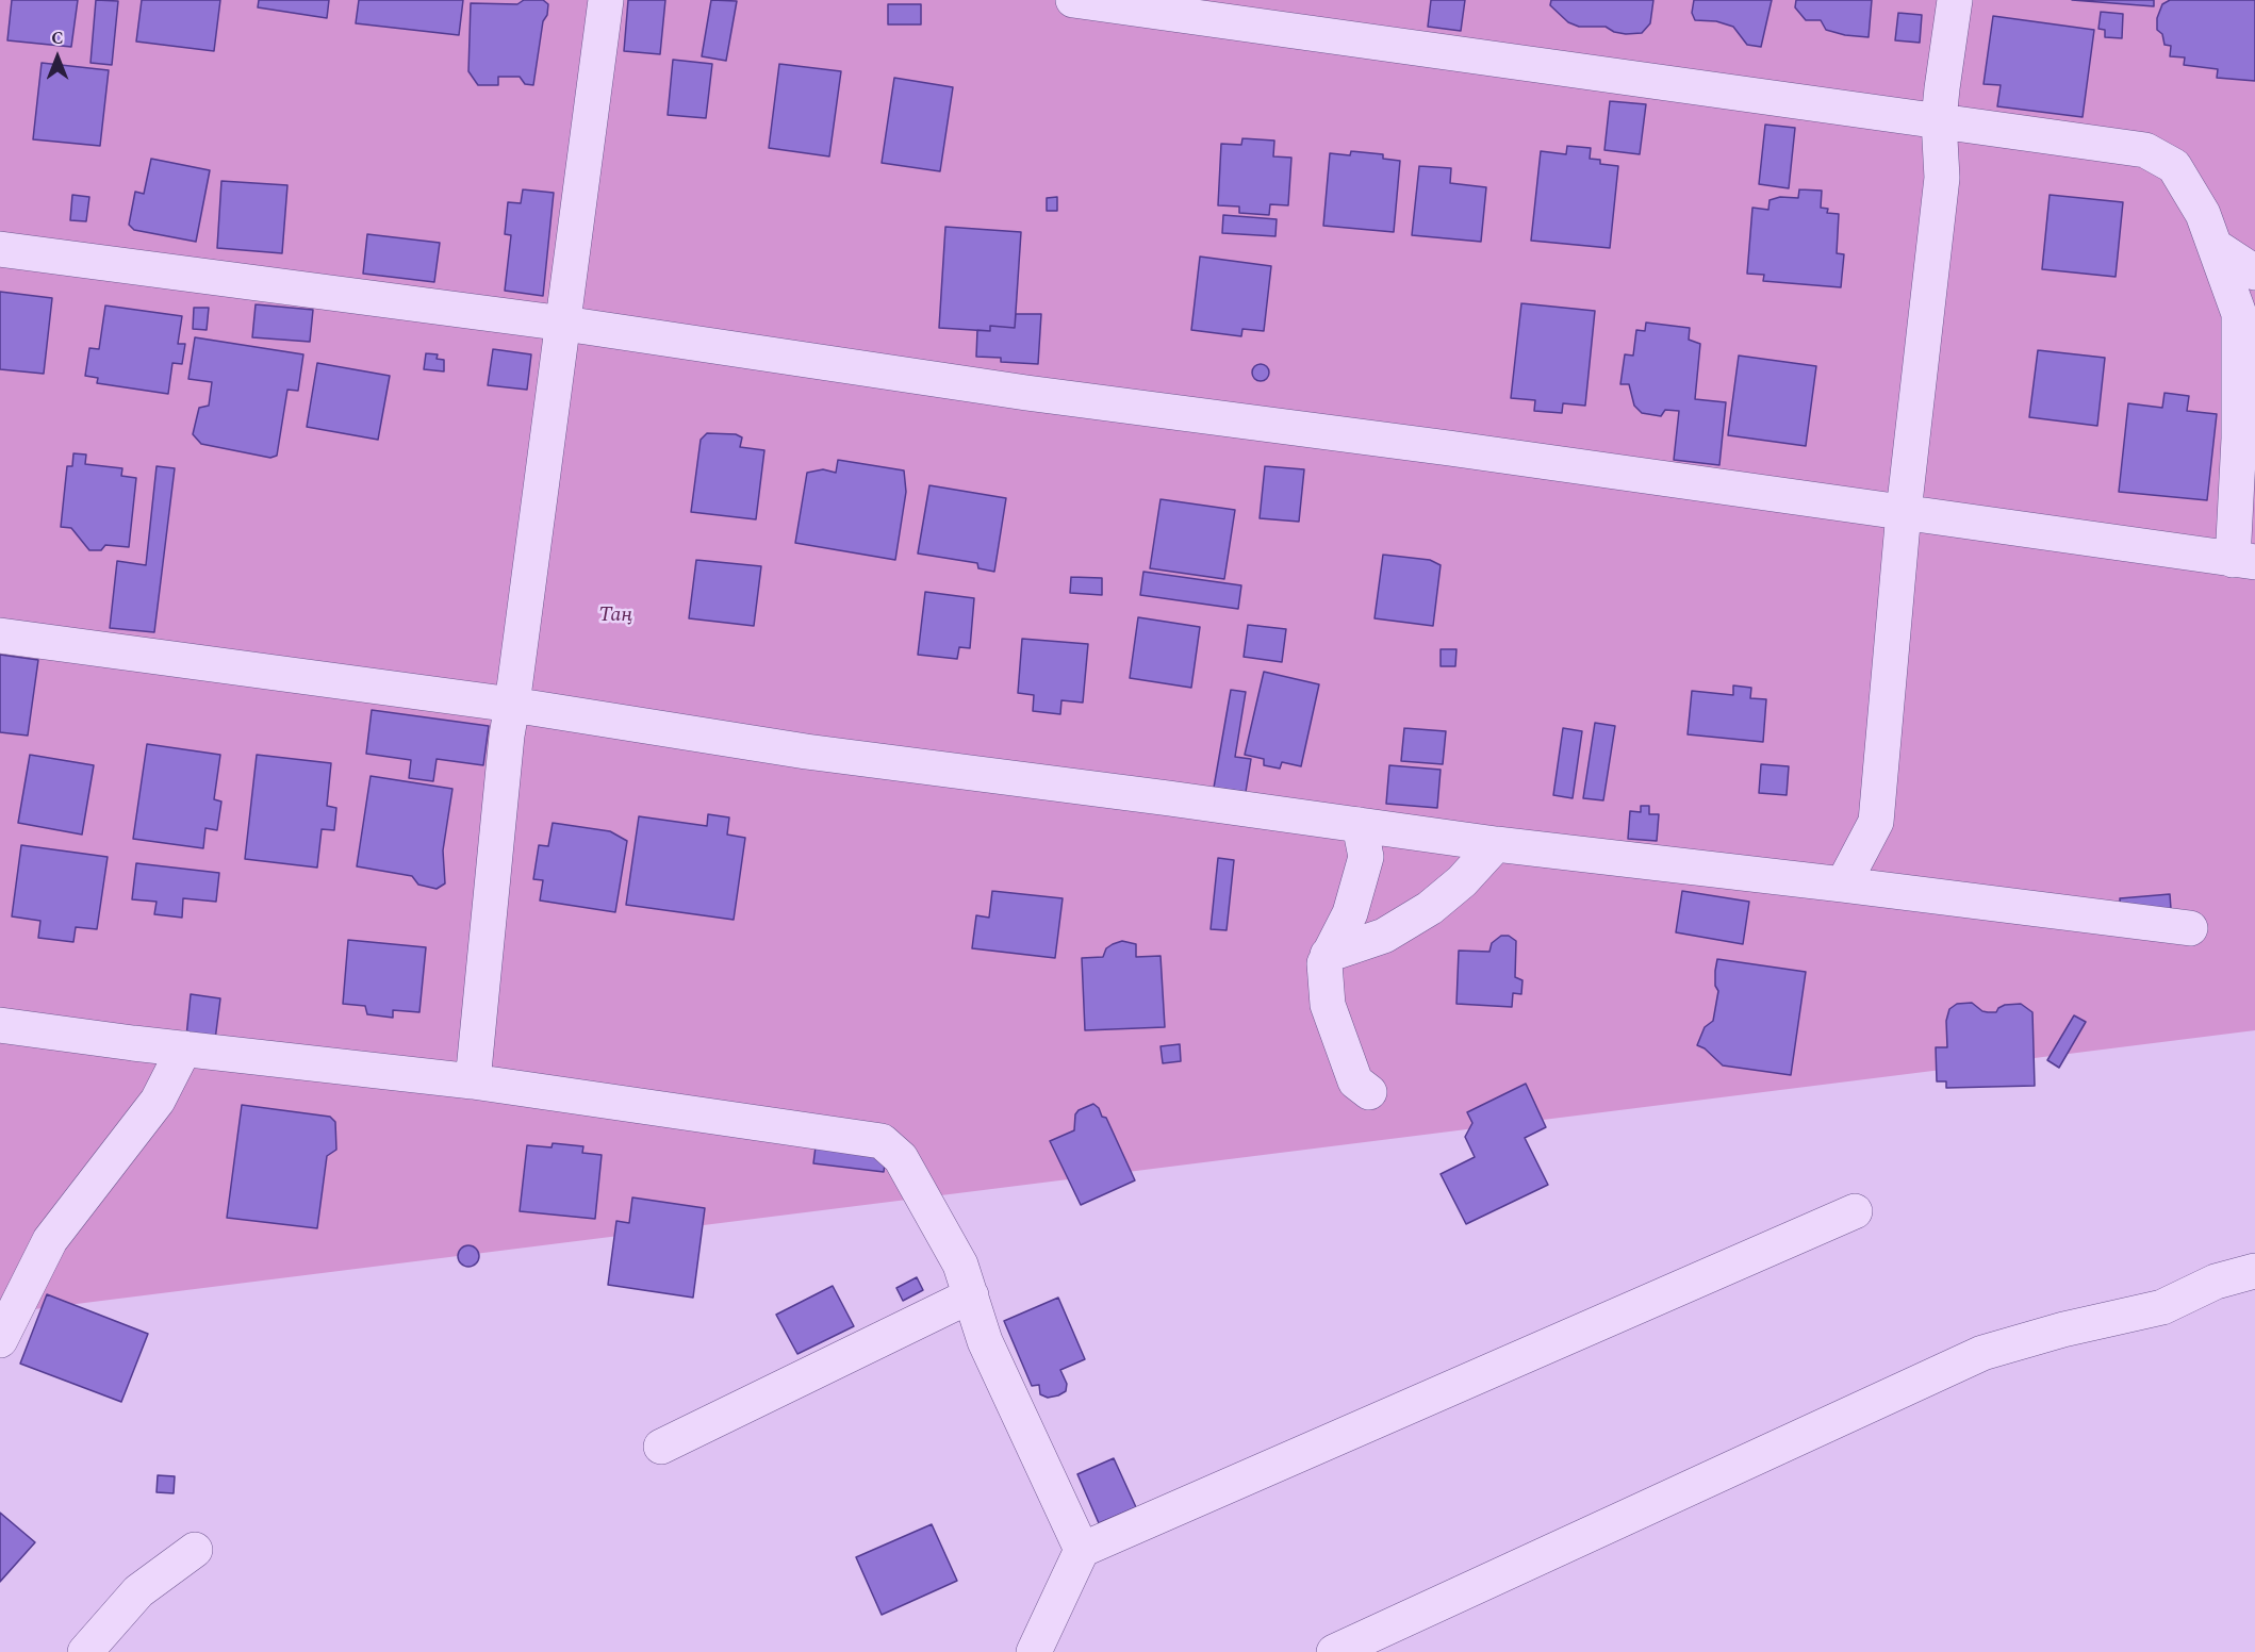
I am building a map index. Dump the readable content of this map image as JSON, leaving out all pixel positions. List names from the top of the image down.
{
  "parks": ["Таң"],
  "north": "top"
}
